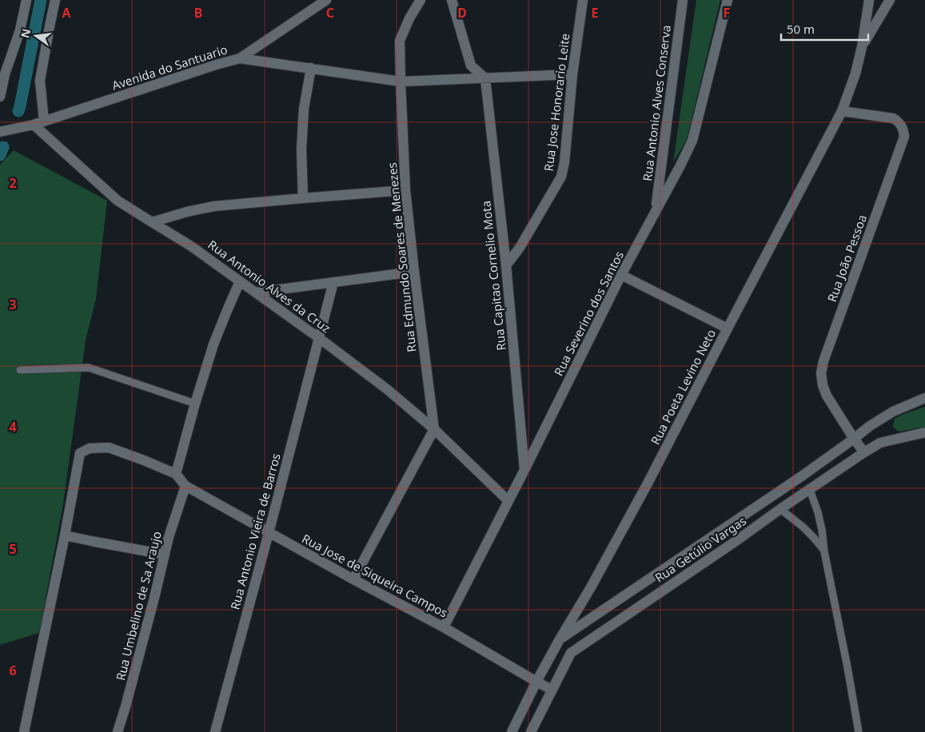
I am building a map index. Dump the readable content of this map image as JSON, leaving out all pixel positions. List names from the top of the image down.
{
  "streets": {
    "street": [
      "Avenida do Santuario",
      "Rua Jose Honorario Leite",
      "Rua Antonio Alves Conserva",
      "Rua Edmundo Soares de Menezes",
      "Rua João Pessoa",
      "Rua Capitao Cornelio Mota",
      "Rua Antonio Alves da Cruz",
      "Rua Severino dos Santos",
      "Rua Poeta Levino Neto",
      "Rua Antonio Vieira de Barros",
      "Rua Getúlio Vargas",
      "Rua Jose de Siqueira Campos",
      "Rua Umbelino de Sa Araujo"
    ]
  },
  "crossings": [
    ["Avenida do Santuario", "Rua Jose Honorario Leite"],
    ["Avenida do Santuario", "Rua Edmundo Soares de Menezes"],
    ["Avenida do Santuario", "Rua Capitao Cornelio Mota"],
    ["Avenida do Santuario", "Rua Antonio Alves da Cruz"],
    ["Rua Jose Honorario Leite", "Rua Capitao Cornelio Mota"],
    ["Rua Antonio Alves Conserva", "Rua Severino dos Santos"],
    ["Rua Edmundo Soares de Menezes", "Rua Antonio Alves da Cruz"],
    ["Rua João Pessoa", "Rua Poeta Levino Neto"],
    ["Rua João Pessoa", "Rua Getúlio Vargas"],
    ["Rua Capitao Cornelio Mota", "Rua Severino dos Santos"],
    ["Rua Antonio Alves da Cruz", "Rua Severino dos Santos"],
    ["Rua Antonio Alves da Cruz", "Rua Antonio Vieira de Barros"],
    ["Rua Severino dos Santos", "Rua Jose de Siqueira Campos"],
    ["Rua Poeta Levino Neto", "Rua Getúlio Vargas"],
    ["Rua Poeta Levino Neto", "Rua Jose de Siqueira Campos"],
    ["Rua Antonio Vieira de Barros", "Rua Jose de Siqueira Campos"],
    ["Rua Getúlio Vargas", "Rua Jose de Siqueira Campos"],
    ["Rua Jose de Siqueira Campos", "Rua Umbelino de Sa Araujo"]
  ],
  "scale_bar": "50 m",
  "north": "left",
  "grid": {
    "columns": [
      "A",
      "B",
      "C",
      "D",
      "E",
      "F"
    ],
    "rows": [
      "2",
      "3",
      "4",
      "5",
      "6"
    ]
  }
}
